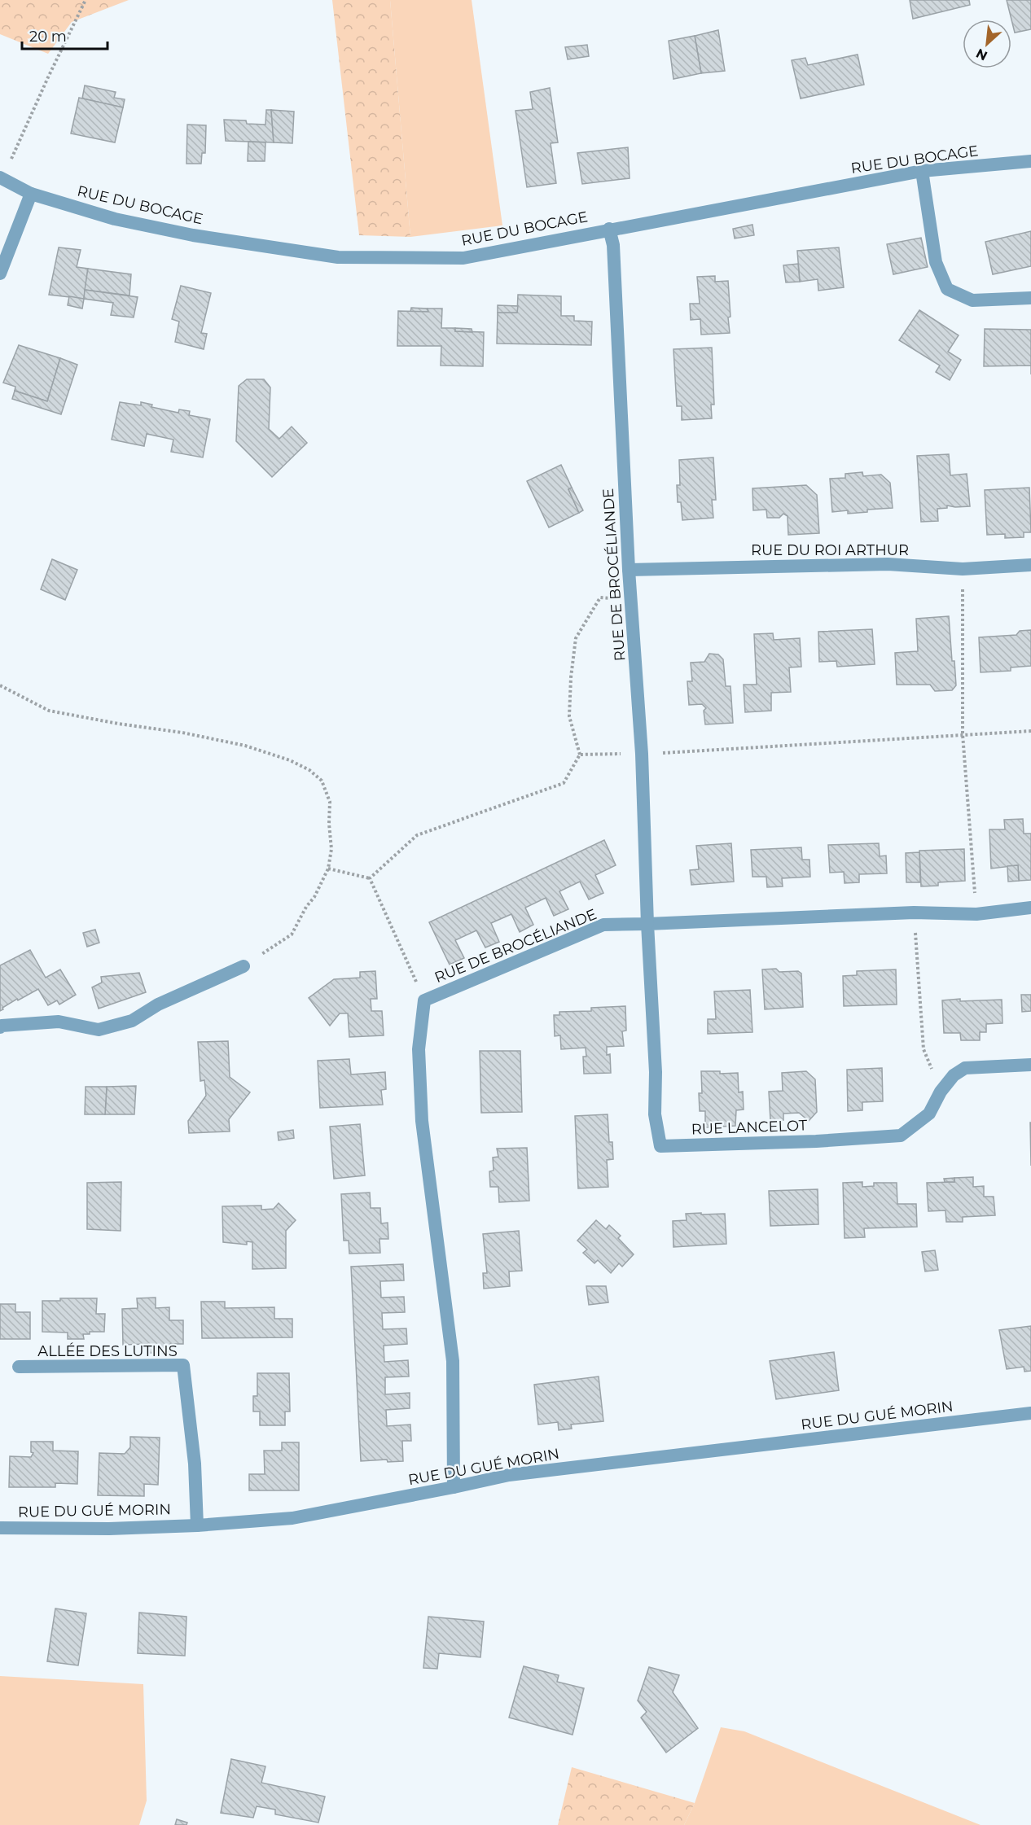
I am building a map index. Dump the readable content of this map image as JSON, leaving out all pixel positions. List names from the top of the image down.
{
  "streets": {
    "street": [
      "RUE DU BOCAGE",
      "RUE DU ROI ARTHUR",
      "RUE DE BROCÉLIANDE",
      "RUE LANCELOT",
      "ALLÉE DES LUTINS",
      "RUE DU GUÉ MORIN"
    ]
  },
  "crossings": [
    ["RUE DU BOCAGE", "RUE DE BROCÉLIANDE"],
    ["RUE DU ROI ARTHUR", "RUE DE BROCÉLIANDE"],
    ["RUE DE BROCÉLIANDE", "RUE LANCELOT"],
    ["RUE DE BROCÉLIANDE", "RUE DU GUÉ MORIN"],
    ["ALLÉE DES LUTINS", "RUE DU GUÉ MORIN"]
  ],
  "scale_bar": "20 m",
  "north": "bottom left"
}
